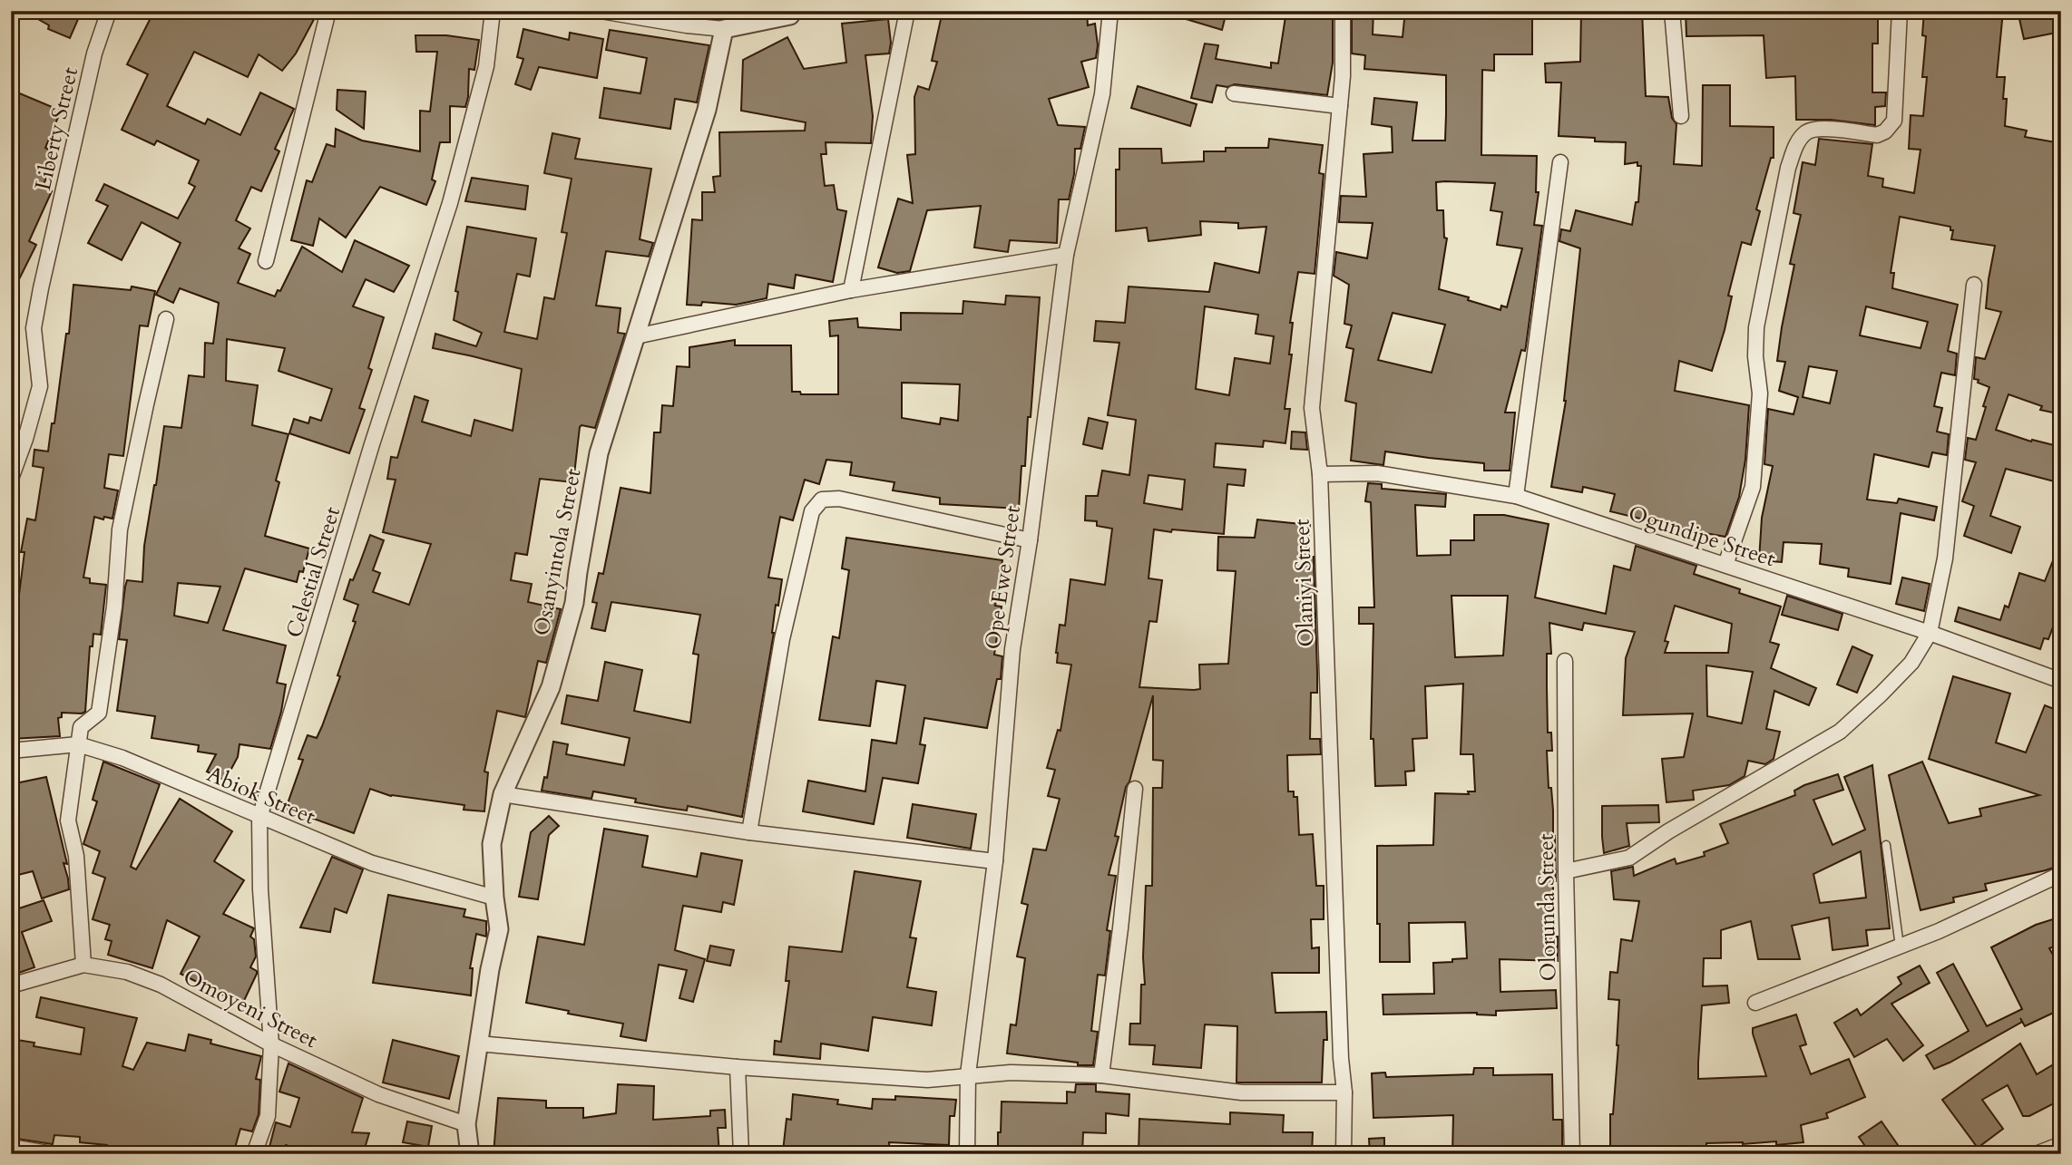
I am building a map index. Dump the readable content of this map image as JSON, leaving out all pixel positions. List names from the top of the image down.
{
  "streets": {
    "street": [
      "Liberty Street",
      "Ogundipe Street",
      "Osanyintola Street",
      "Celestial Street",
      "Ope Ewe Street",
      "Olaniyi Street",
      "Abiok Street",
      "Olorunda Street",
      "Omoyeni Street"
    ]
  },
  "crossings": [
    ["Ogundipe Street", "Olaniyi Street"],
    ["Osanyintola Street", "Abiok Street"],
    ["Osanyintola Street", "Omoyeni Street"],
    ["Celestial Street", "Abiok Street"],
    ["Celestial Street", "Omoyeni Street"]
  ]
}
